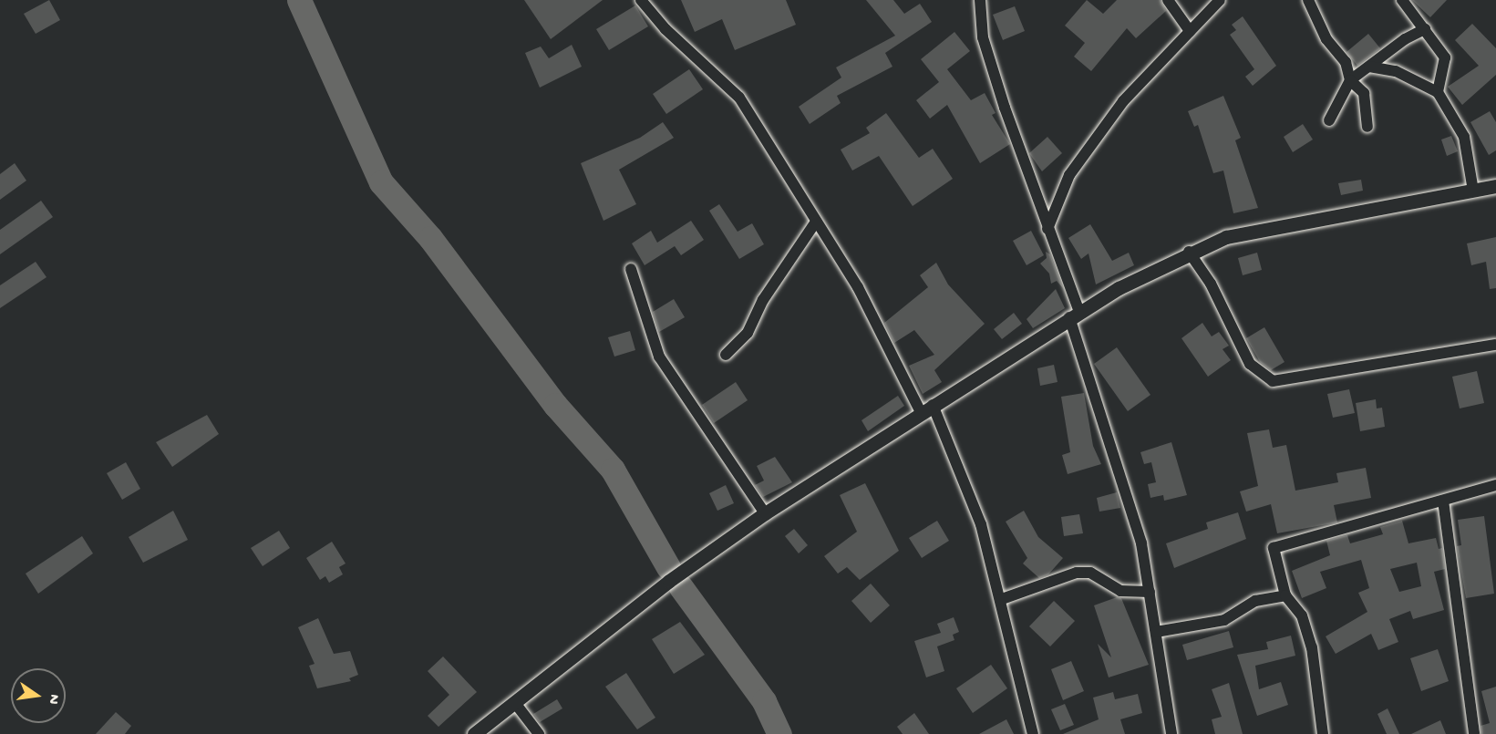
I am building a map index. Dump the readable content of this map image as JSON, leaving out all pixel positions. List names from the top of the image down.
{
  "north": "right"
}
